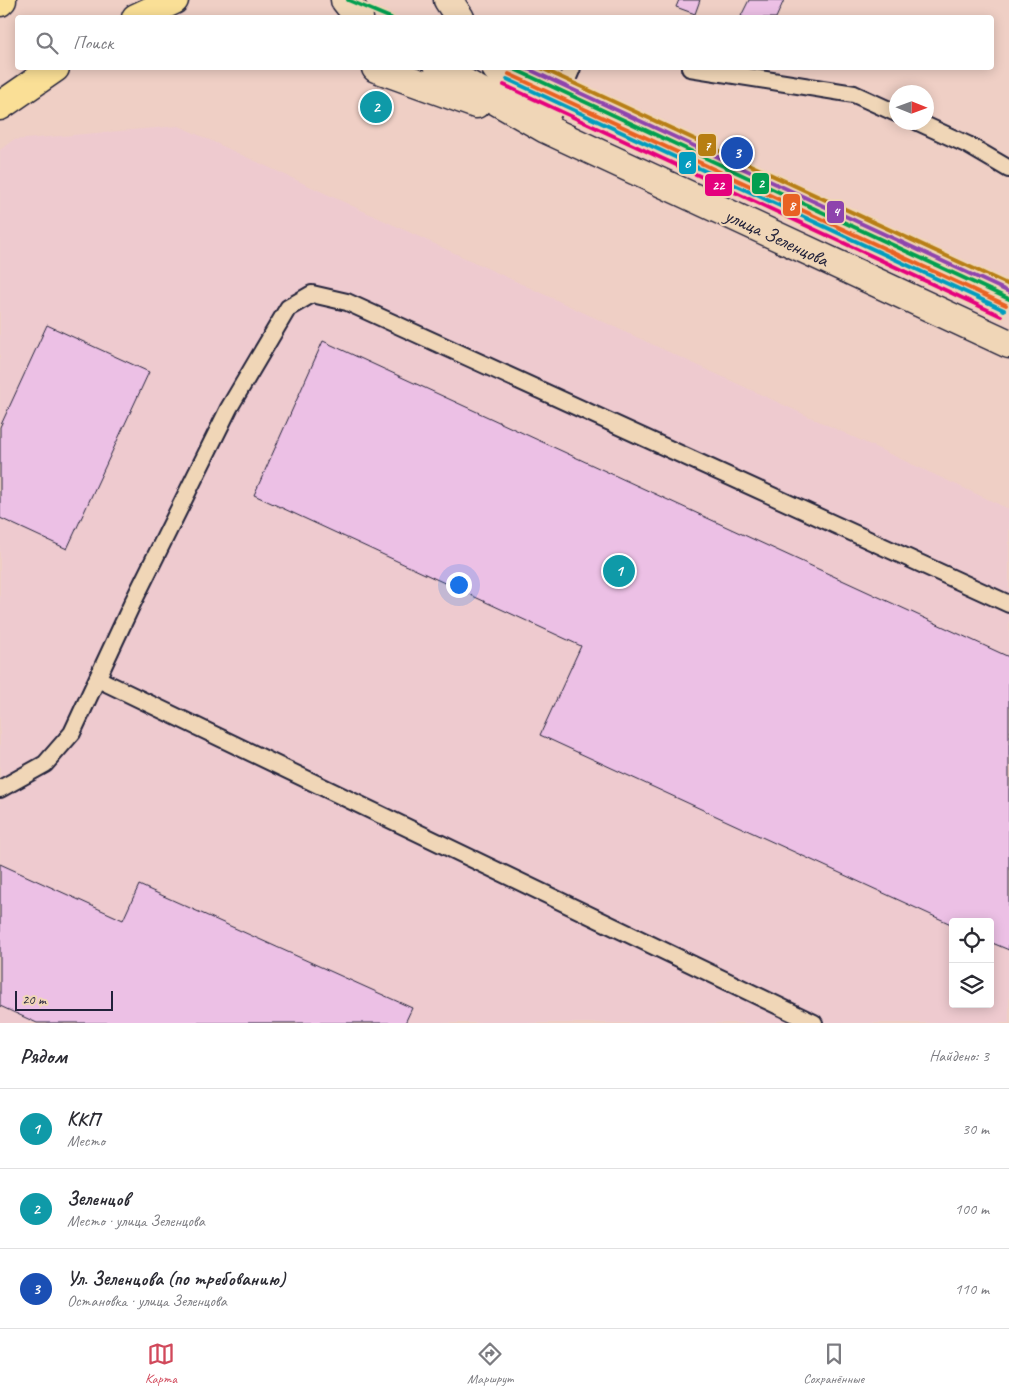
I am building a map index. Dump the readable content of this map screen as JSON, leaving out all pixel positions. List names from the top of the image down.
{
  "streets": {
    "main road": ["улица Зеленцова"]
  },
  "lines": [
    "transit line 2",
    "transit line 4",
    "transit line 7",
    "transit line 8",
    "transit line 6",
    "transit line 22"
  ],
  "scale_bar": "20 m",
  "north": "right",
  "page": {
    "search": "Поиск",
    "pins": ["2", "3", "1"],
    "scale": "20 m",
    "heading": ["Рядом", "Найдено: 3"],
    "list": [
      {
        "mark": "1",
        "name": "ККП",
        "note": "Место",
        "value": "30 m"
      },
      {
        "mark": "2",
        "name": "Зеленцов",
        "note": "Место · улица Зеленцова",
        "value": "100 m"
      },
      {
        "mark": "3",
        "name": "Ул. Зеленцова (по требованию)",
        "note": "Остановка · улица Зеленцова",
        "value": "110 m"
      }
    ],
    "nav": ["Карта", "Маршрут", "Сохранённые"]
  }
}
